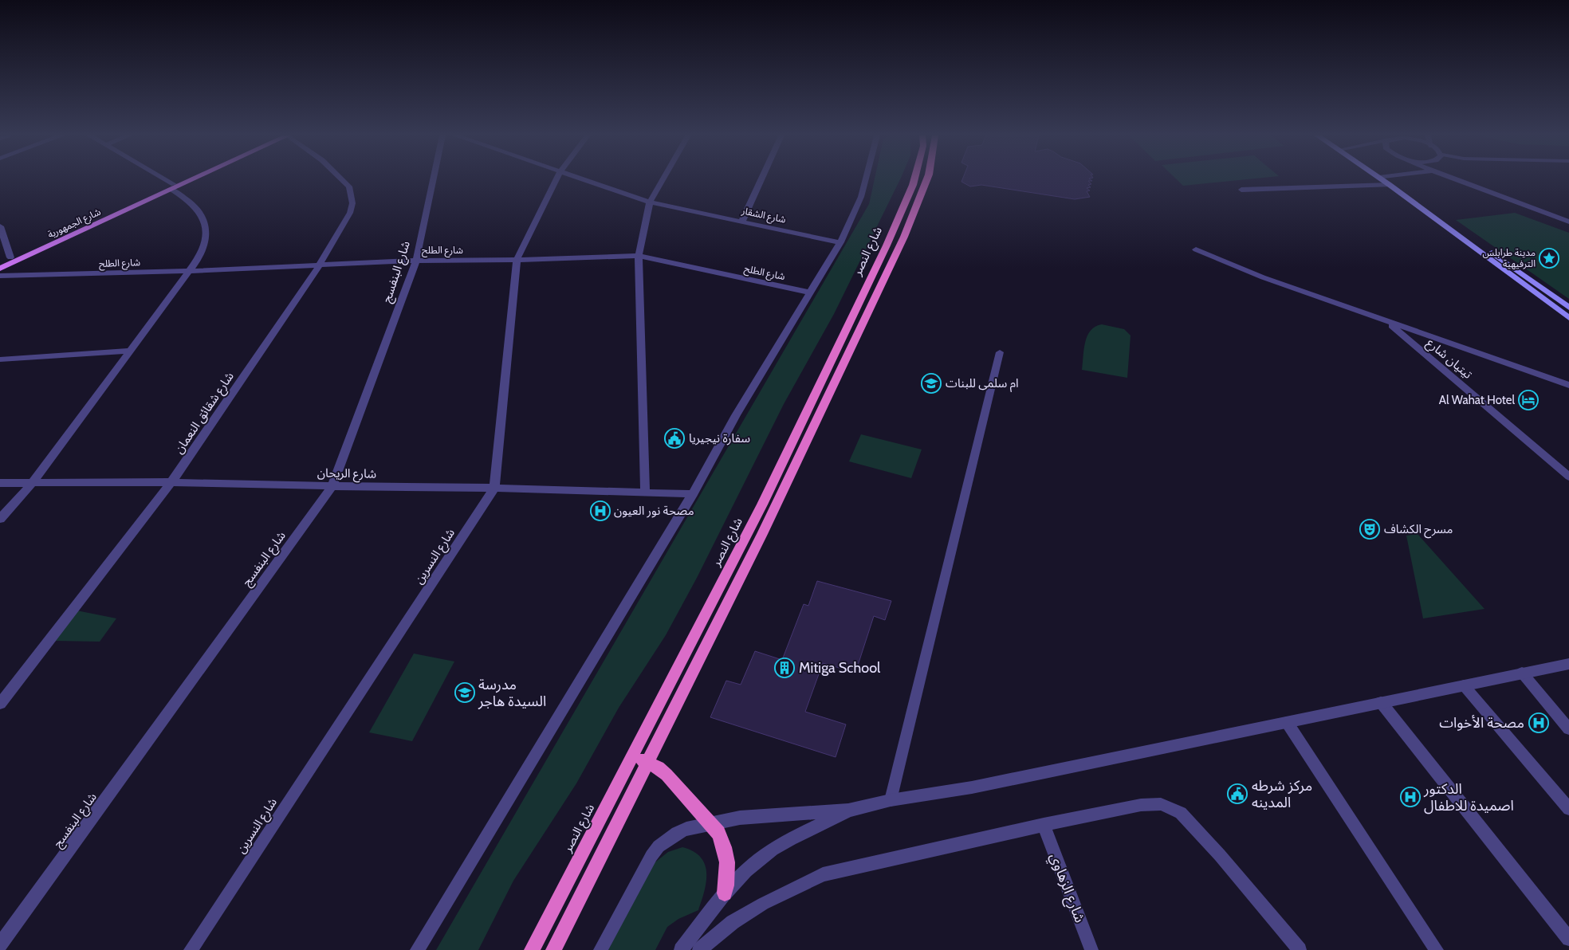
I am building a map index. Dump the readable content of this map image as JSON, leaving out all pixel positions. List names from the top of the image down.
{
  "streets": {
    "highway": ["شارع النصر"],
    "main road": ["شارع الجمهورية"],
    "street": [
      "شارع الشقار",
      "شارع الطلح",
      "شارع البنفسج",
      "تيتيان شارع",
      "شارع شقائق النعمان",
      "شارع الريحان",
      "شارع النسرين",
      "شارع الزهاوي"
    ]
  },
  "crossings": [
    ["شارع الجمهورية", "شارع الطلح"],
    ["شارع الطلح", "شارع البنفسج"],
    ["شارع الطلح", "شارع شقائق النعمان"],
    ["شارع الطلح", "شارع النسرين"],
    ["شارع البنفسج", "شارع الريحان"],
    ["شارع شقائق النعمان", "شارع الريحان"],
    ["شارع الريحان", "شارع النسرين"]
  ],
  "places": {
    "place": ["مدينة طرابلس الترفيهية"],
    "school or university": ["ام سلمى للبنات", "مدرسة السيدة هاجر"],
    "hotel": ["Al Wahat Hotel"],
    "public building": ["سفارة نيجيريا", "مركز شرطه المدينه"],
    "hospital": ["مصحة نور العيون", "مصحة الأخوات", "الدكتور اصميدة للاطفال"],
    "theatre": ["مسرح الكشاف"],
    "building": ["Mitiga School"]
  }
}
